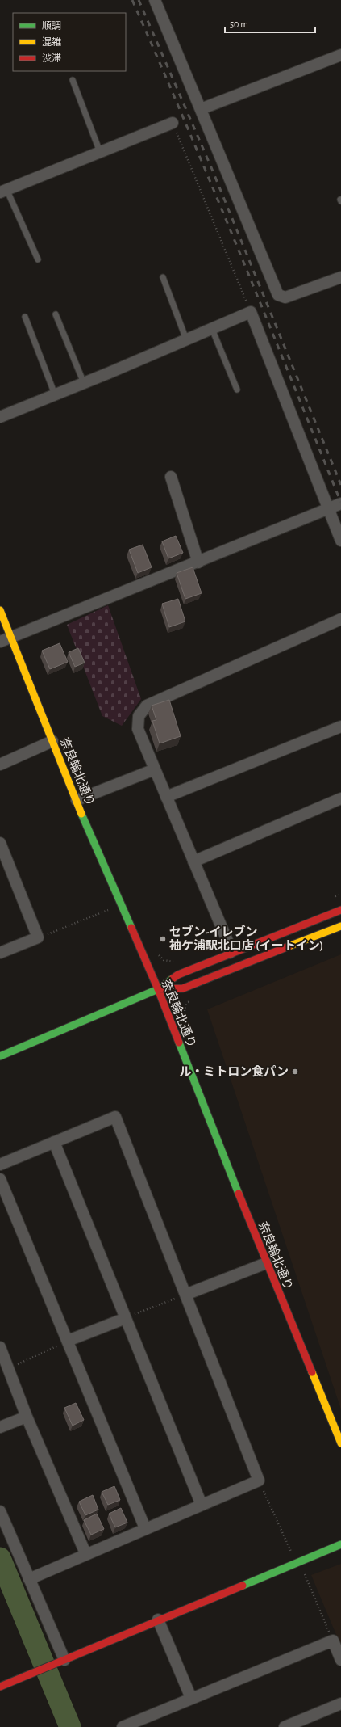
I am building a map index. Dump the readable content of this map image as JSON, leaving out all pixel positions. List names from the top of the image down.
{
  "streets": {
    "street": ["奈良輪北通り"]
  },
  "places": ["セブン-イレブン 袖ケ浦駅北口店 (イートイン)", "ル・ミトロン食パン"],
  "legend": ["順調", "混雑", "渋滞"],
  "scale_bar": "50 m"
}
